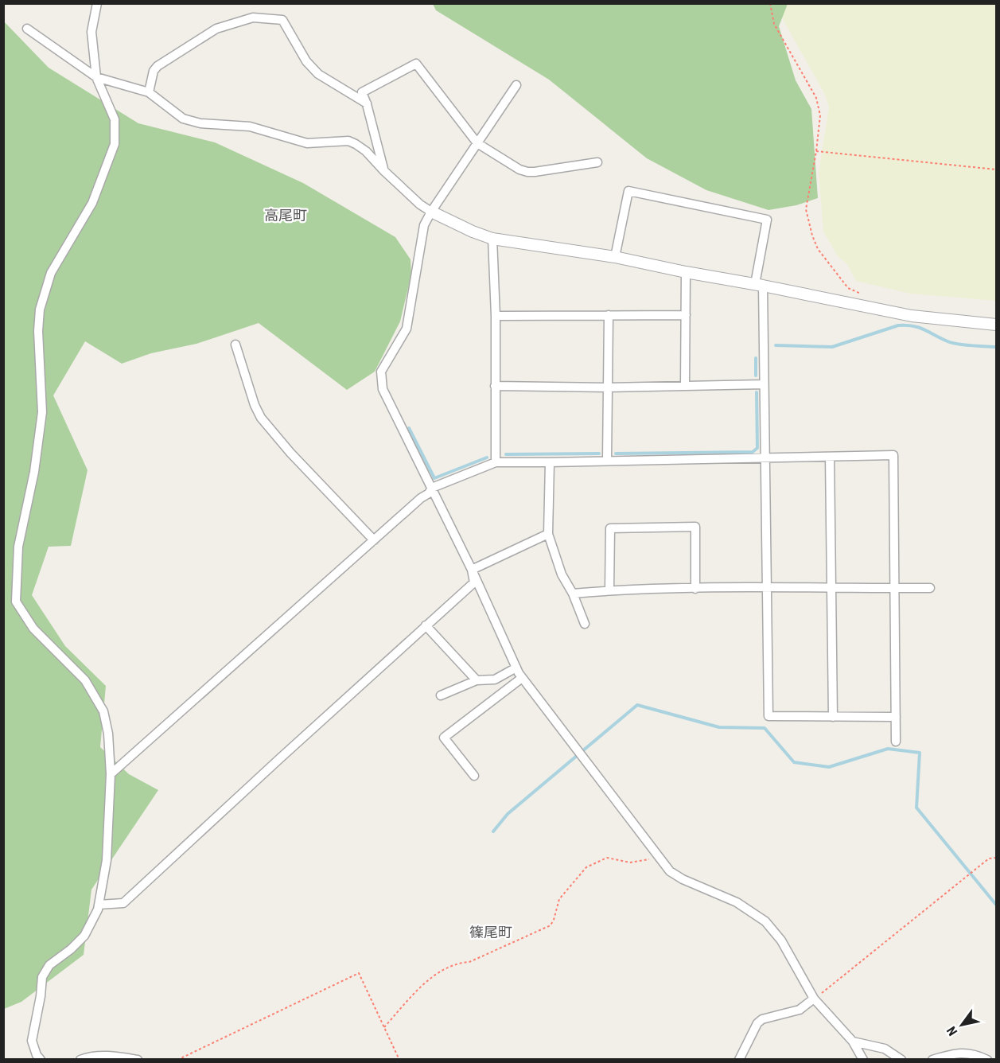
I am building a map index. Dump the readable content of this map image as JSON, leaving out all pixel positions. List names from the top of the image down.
{
  "districts": ["高尾町", "篠尾町"],
  "north": "bottom left"
}
